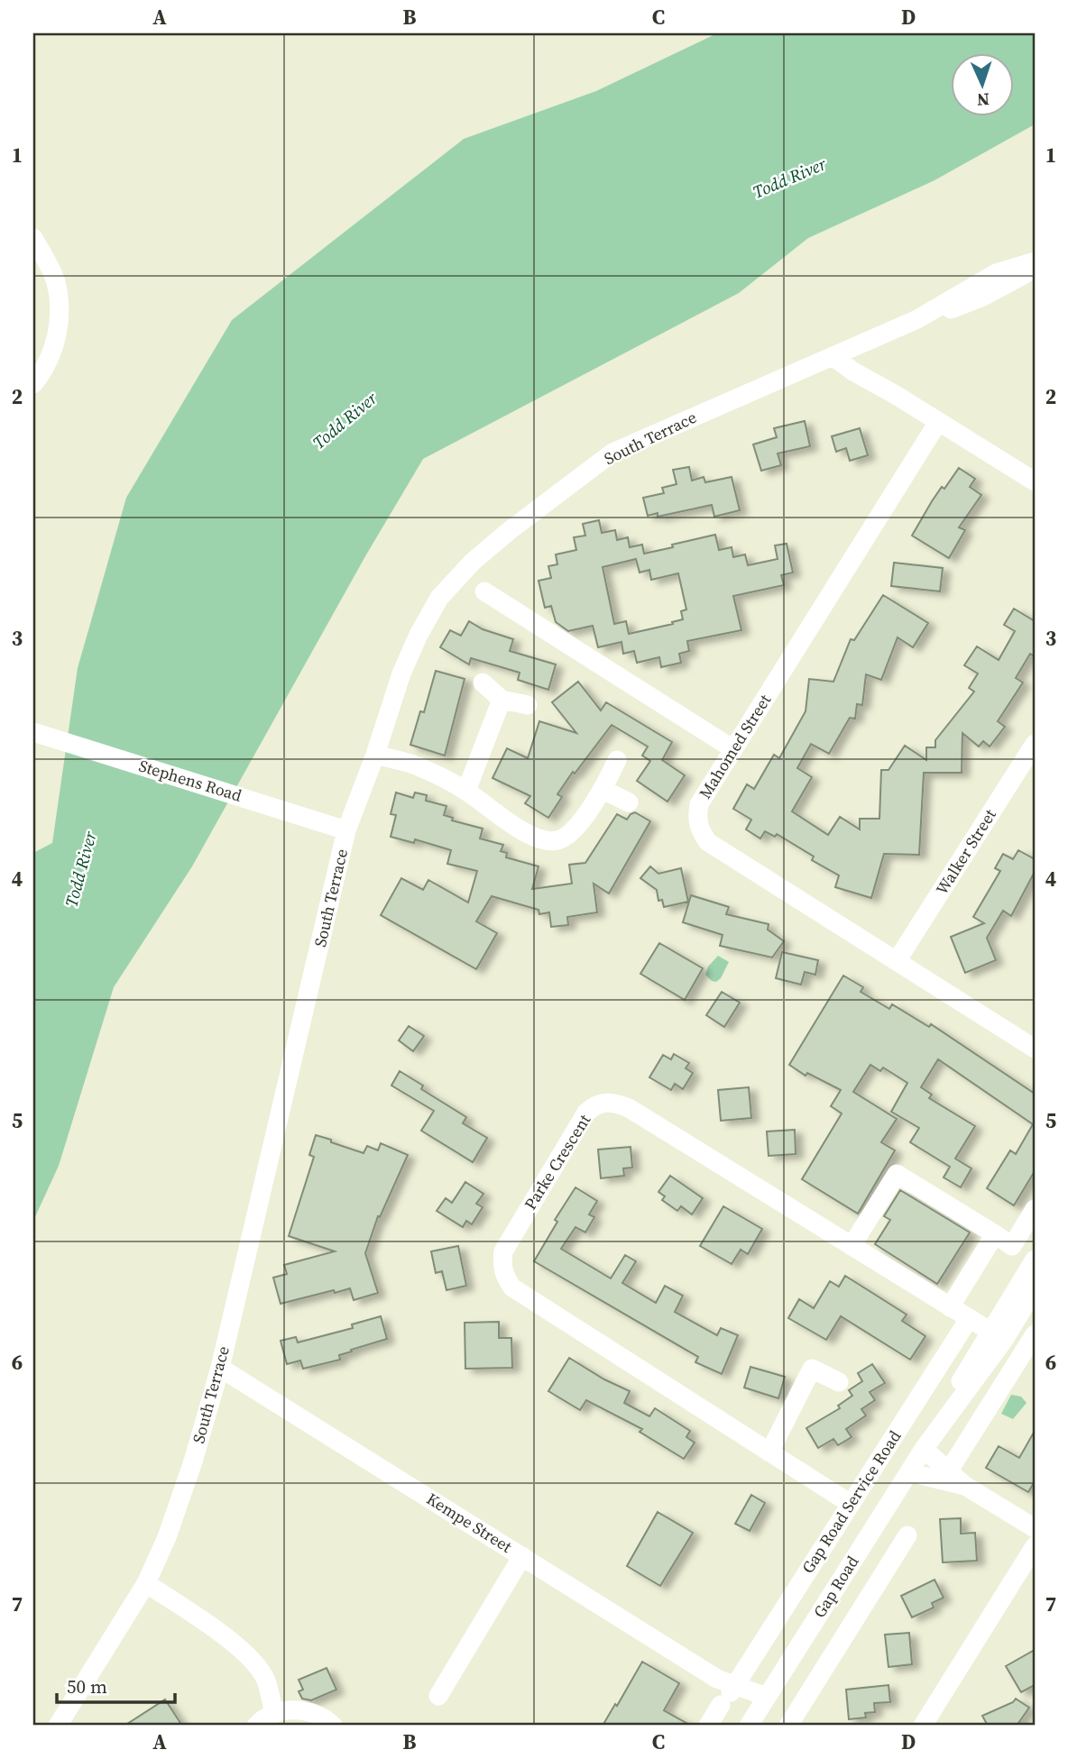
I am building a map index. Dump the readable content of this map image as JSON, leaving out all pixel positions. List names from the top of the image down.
{
  "streets": {
    "street": [
      "South Terrace",
      "Mahomed Street",
      "Stephens Road",
      "Walker Street",
      "Parke Crescent",
      "Gap Road Service Road",
      "Kempe Street",
      "Gap Road"
    ]
  },
  "crossings": [
    ["South Terrace", "Stephens Road"],
    ["South Terrace", "Kempe Street"],
    ["Mahomed Street", "Walker Street"],
    ["Parke Crescent", "Gap Road Service Road"],
    ["Parke Crescent", "Gap Road"],
    ["Gap Road Service Road", "Kempe Street"],
    ["Kempe Street", "Gap Road"]
  ],
  "water": ["Todd River"],
  "scale_bar": "50 m",
  "north": "bottom",
  "grid": {
    "columns": [
      "A",
      "B",
      "C",
      "D"
    ],
    "rows": [
      "1",
      "2",
      "3",
      "4",
      "5",
      "6",
      "7"
    ]
  }
}
